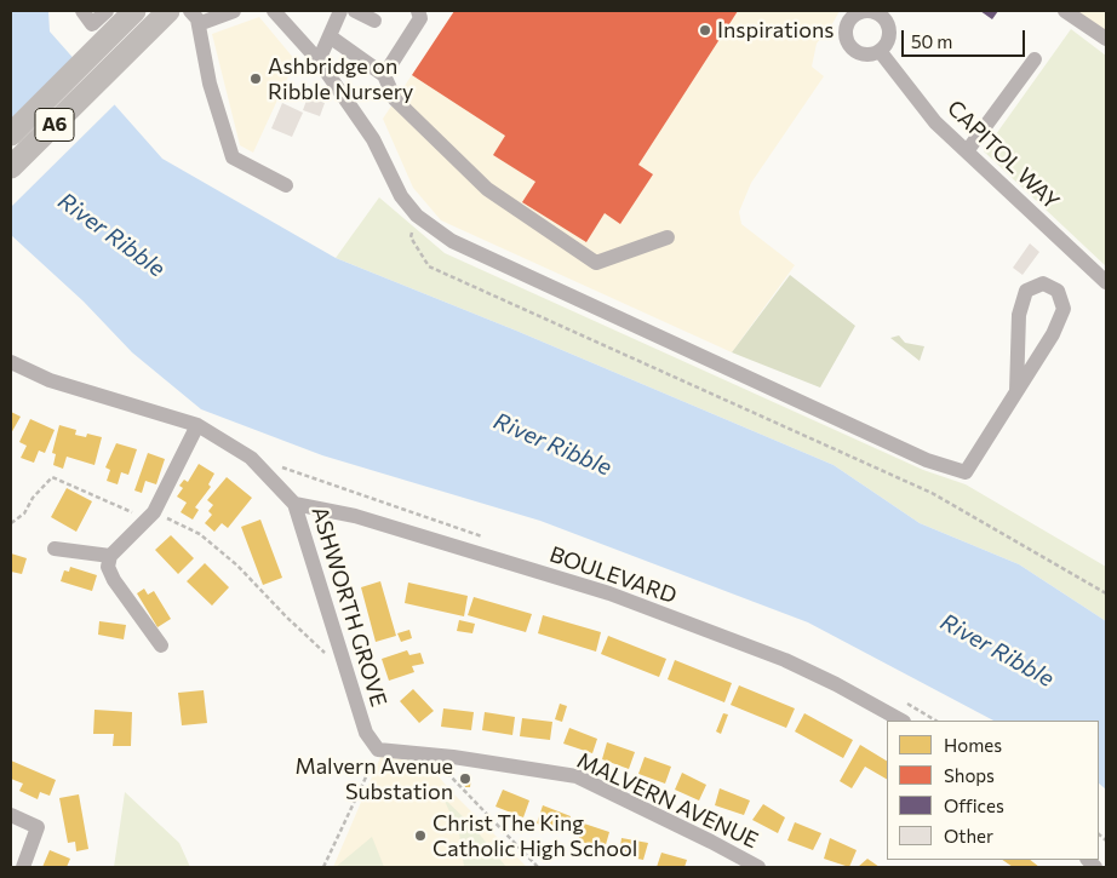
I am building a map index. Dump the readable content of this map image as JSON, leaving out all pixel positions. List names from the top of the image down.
{
  "streets": {
    "highway": ["A6"],
    "street": [
      "CAPITOL WAY",
      "BOULEVARD",
      "ASHWORTH GROVE",
      "MALVERN AVENUE"
    ]
  },
  "crossings": [
    ["BOULEVARD", "ASHWORTH GROVE"],
    ["ASHWORTH GROVE", "MALVERN AVENUE"]
  ],
  "water": ["River Ribble"],
  "places": [
    "Inspirations",
    "Ashbridge on Ribble Nursery",
    "Malvern Avenue Substation",
    "Christ The King Catholic High School"
  ],
  "legend": [
    "Homes",
    "Shops",
    "Offices",
    "Other"
  ],
  "scale_bar": "50 m"
}
